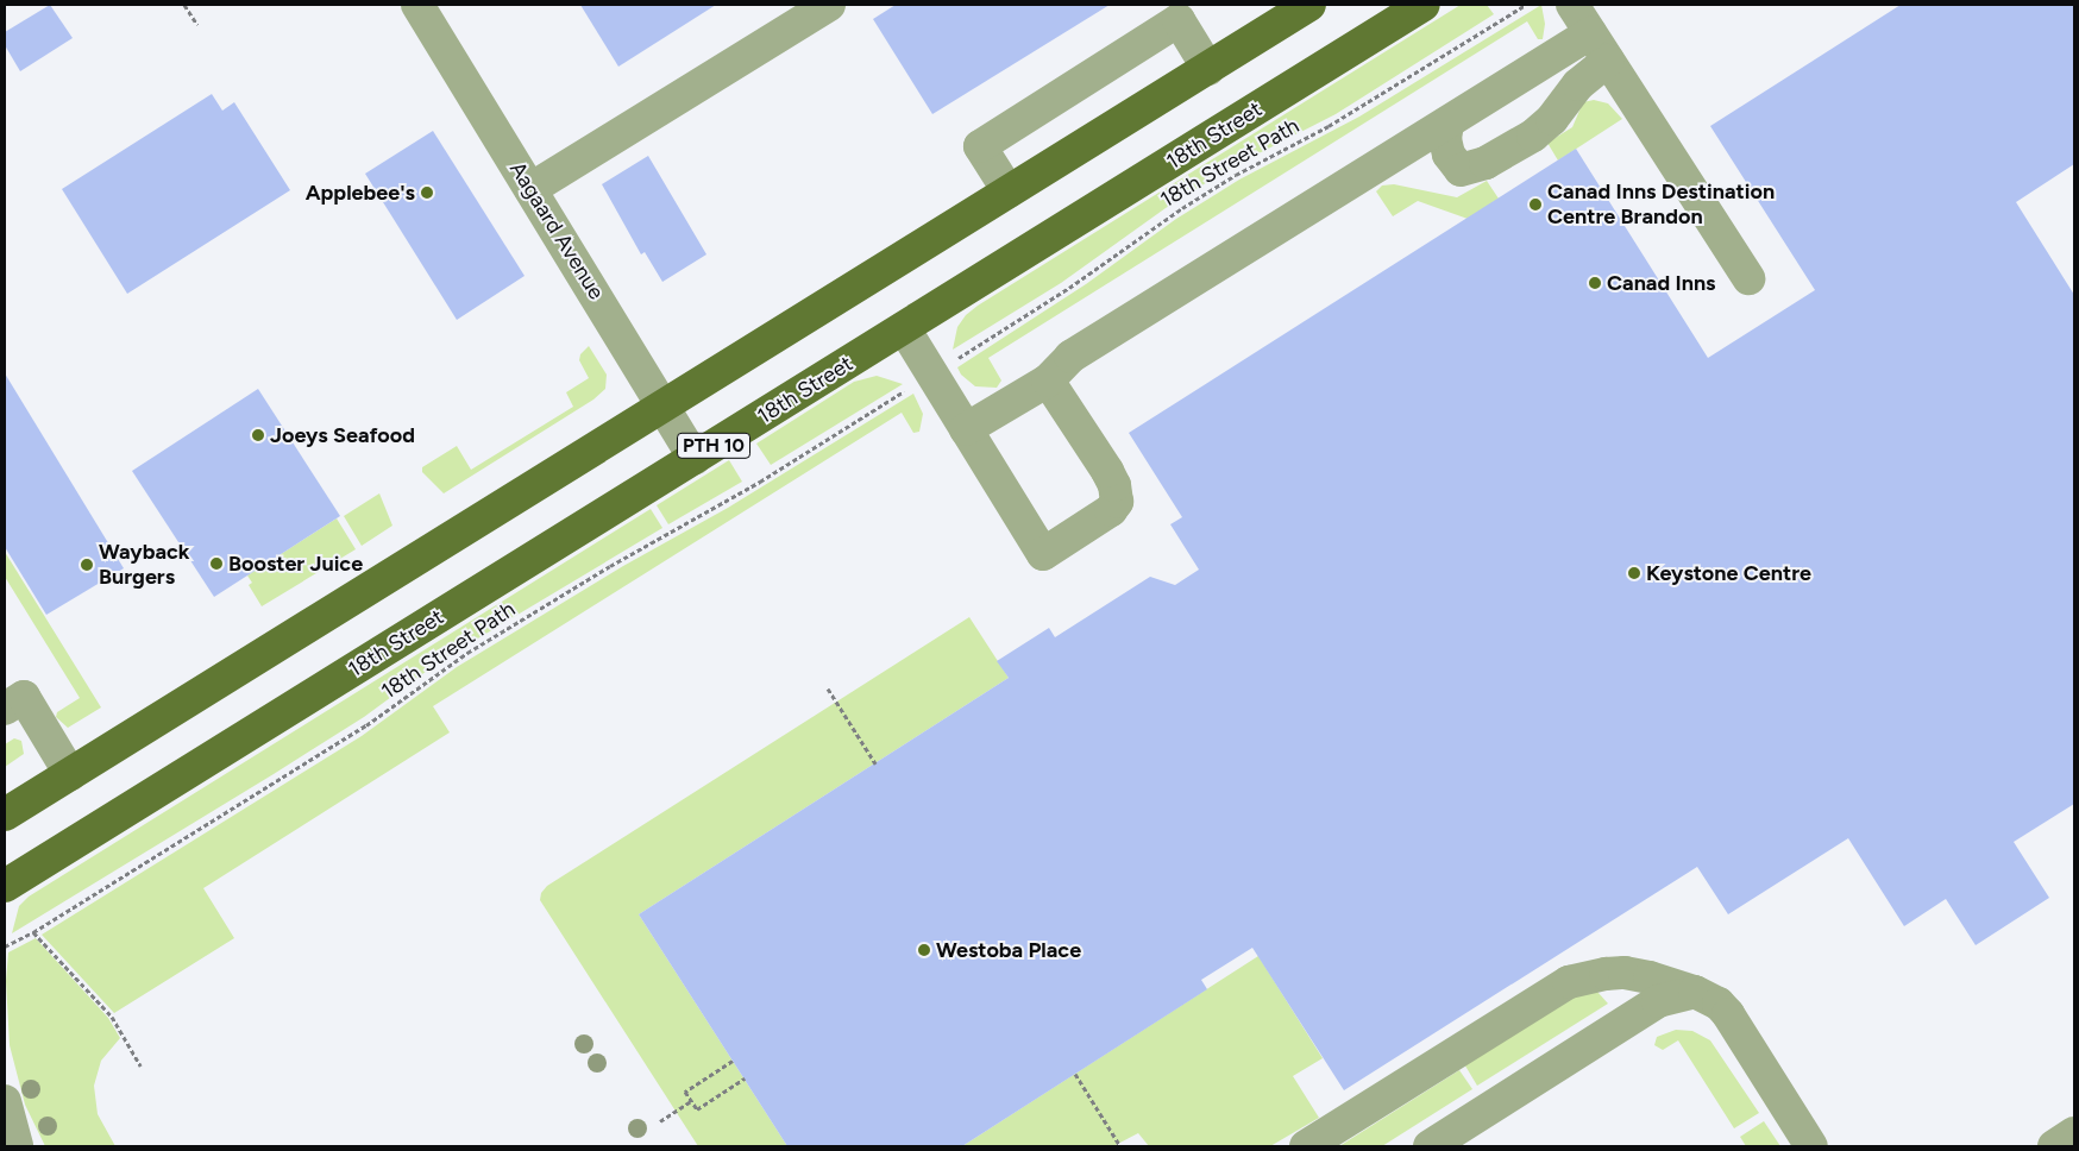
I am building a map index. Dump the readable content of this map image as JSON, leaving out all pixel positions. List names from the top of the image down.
{
  "streets": {
    "main road": ["18th Street", "PTH 10"],
    "street": ["Aagaard Avenue"],
    "path": ["18th Street Path"]
  },
  "crossings": [
    ["18th Street", "Aagaard Avenue"],
    ["Aagaard Avenue", "PTH 10"]
  ],
  "places": [
    "Applebee's",
    "Canad Inns Destination Centre Brandon",
    "Canad Inns",
    "Joeys Seafood",
    "Booster Juice",
    "Wayback Burgers",
    "Keystone Centre",
    "Westoba Place"
  ]
}
